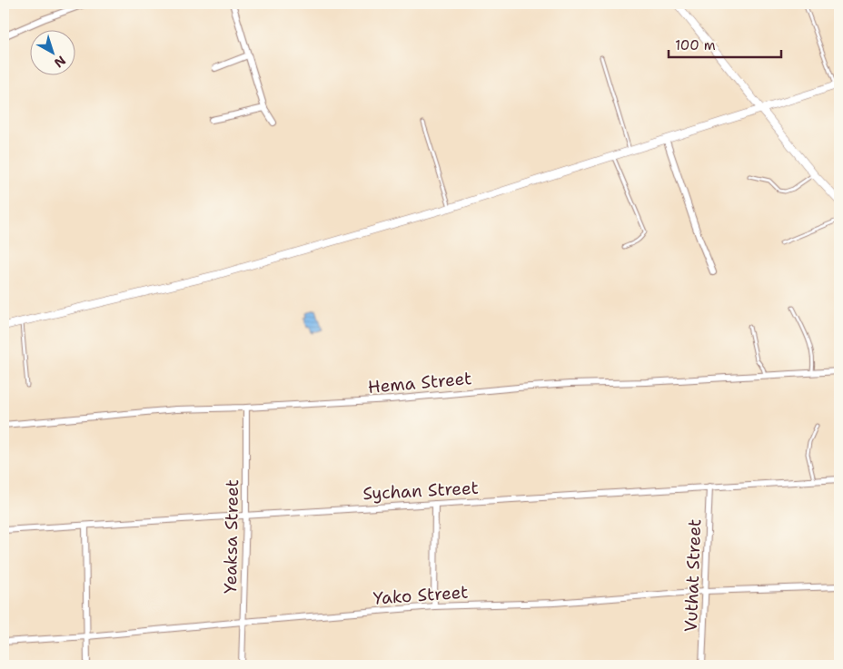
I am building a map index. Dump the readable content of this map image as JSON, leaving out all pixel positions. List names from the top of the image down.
{
  "streets": {
    "street": [
      "Hema Street",
      "Sychan Street",
      "Yeaksa Street",
      "Vuthat Street",
      "Yako Street"
    ]
  },
  "crossings": [
    ["Hema Street", "Yeaksa Street"],
    ["Sychan Street", "Yeaksa Street"],
    ["Sychan Street", "Vuthat Street"],
    ["Yeaksa Street", "Yako Street"],
    ["Vuthat Street", "Yako Street"]
  ],
  "scale_bar": "100 m",
  "north": "bottom right"
}
